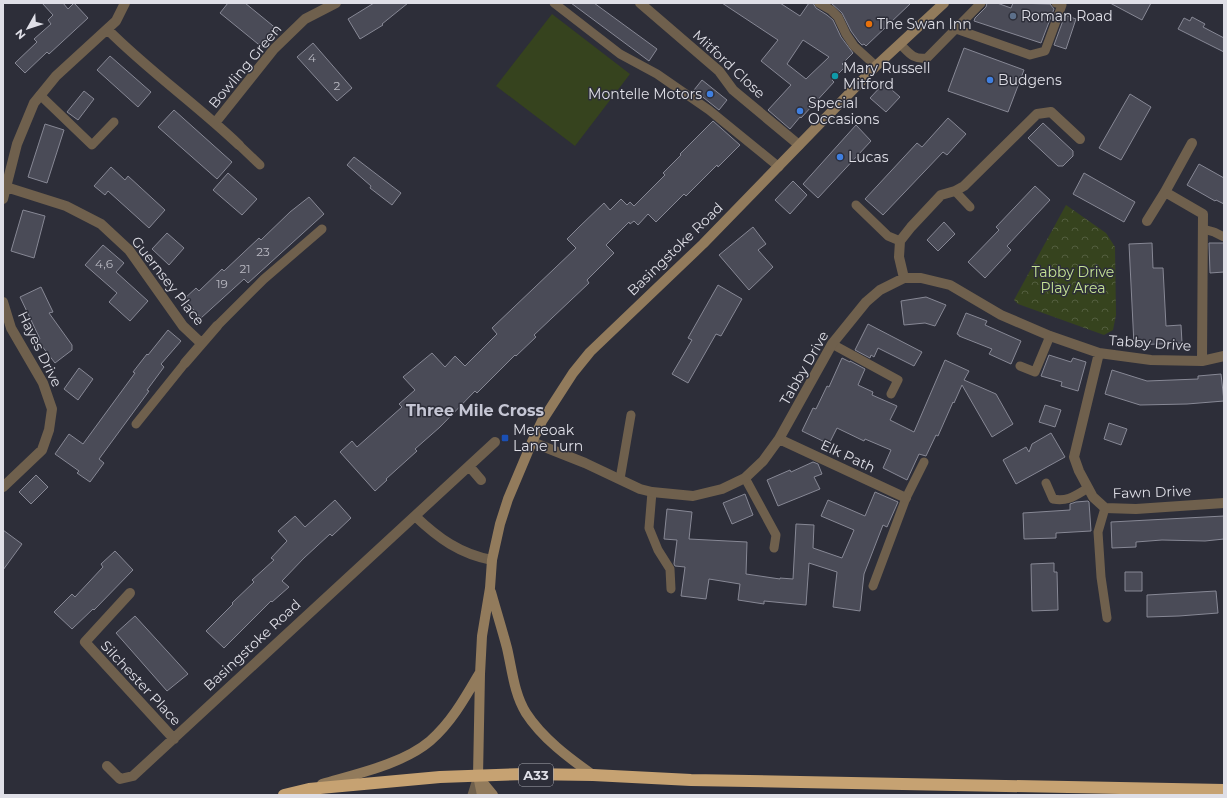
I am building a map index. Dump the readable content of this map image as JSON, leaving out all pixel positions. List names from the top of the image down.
{
  "streets": {
    "highway": ["A33"],
    "street": [
      "Mitford Close",
      "Bowling Green",
      "Basingstoke Road",
      "Guernsey Place",
      "Tabby Drive",
      "Hayes Drive",
      "Elk Path",
      "Fawn Drive",
      "Silchester Place"
    ]
  },
  "crossings": [
    ["Mitford Close", "Basingstoke Road"],
    ["Basingstoke Road", "Tabby Drive"],
    ["Basingstoke Road", "Silchester Place"],
    ["Basingstoke Road", "A33"],
    ["Tabby Drive", "Elk Path"],
    ["Tabby Drive", "Fawn Drive"]
  ],
  "districts": ["Three Mile Cross"],
  "parks": ["Tabby Drive Play Area"],
  "places": {
    "other": [
      "Roman Road",
      "The Swan Inn",
      "Mary Russell Mitford",
      "Budgens",
      "Montelle Motors",
      "Special Occasions",
      "Lucas"
    ],
    "transit": ["Mereoak Lane Turn"]
  },
  "house_numbers": [
    "4",
    "2",
    "23",
    "4,6",
    "21",
    "19"
  ],
  "north": "bottom left"
}
